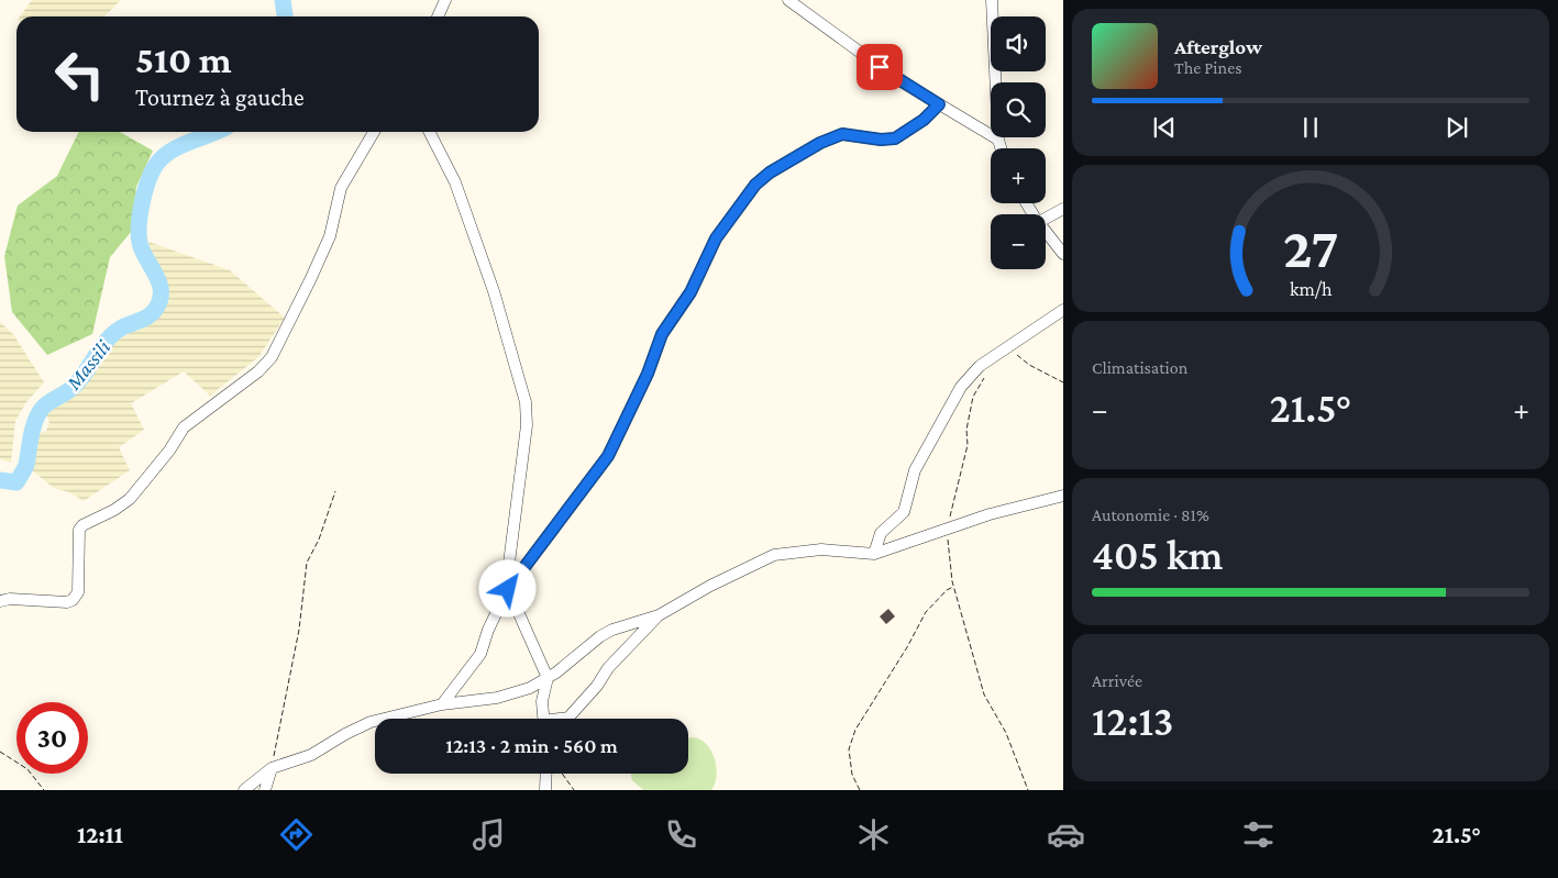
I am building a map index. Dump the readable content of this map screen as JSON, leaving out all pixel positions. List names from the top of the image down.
{
  "water": ["Massili"],
  "page": {
    "map_buttons": ["+", "−"],
    "turn": ["510 m", "Tournez à gauche"],
    "song": ["Afterglow", "The Pines"],
    "tile": [
      "Climatisation",
      ["Autonomie · 81%", "405 km"],
      ["Arrivée", "12:13"]
    ],
    "heat": ["−", "21.5°", "+"],
    "limit": "30",
    "trip": "12:13 · 2 min · 560 m",
    "tabs": ["12:11", "21.5°"],
    "gauge": ["27", "km/h"]
  }
}
